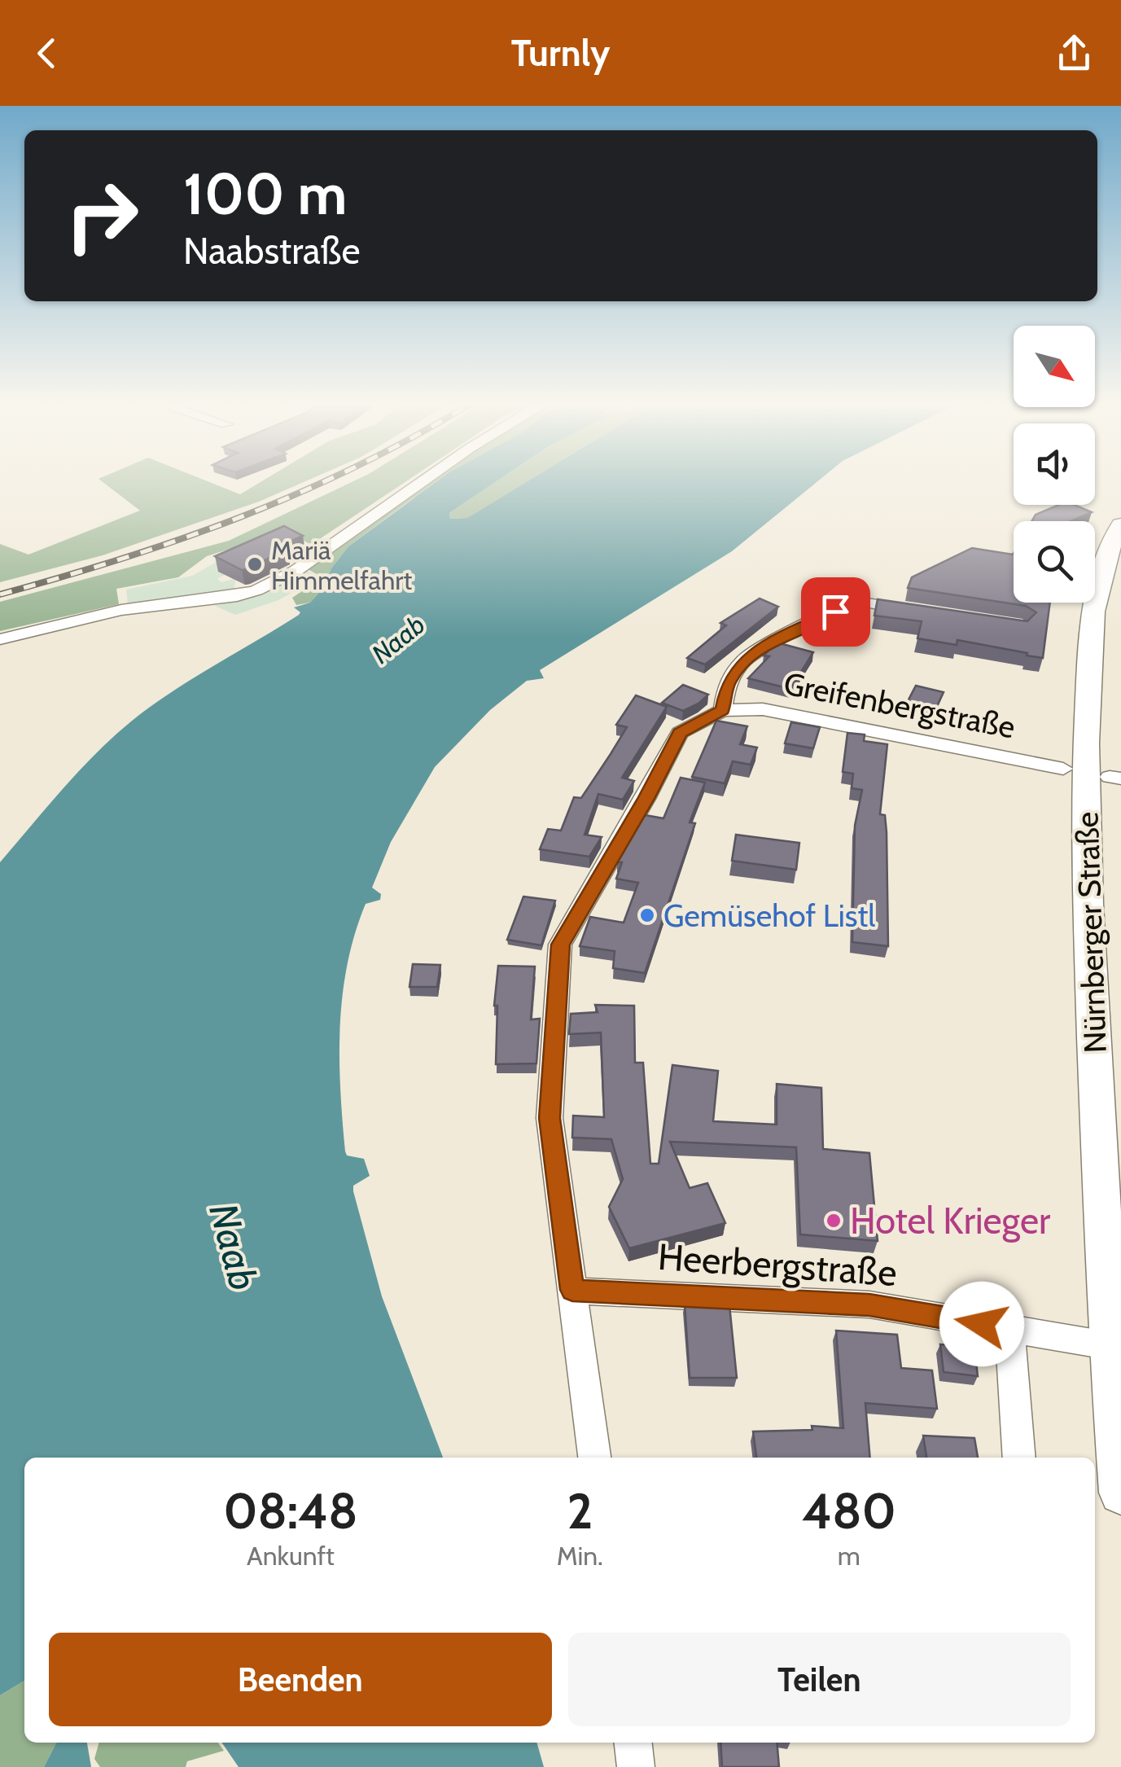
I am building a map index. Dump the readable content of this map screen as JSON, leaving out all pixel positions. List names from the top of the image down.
{
  "streets": {
    "main road": ["Nürnberger Straße"],
    "street": ["Greifenbergstraße", "Heerbergstraße"]
  },
  "crossings": [
    ["Nürnberger Straße", "Heerbergstraße"]
  ],
  "water": ["Naab"],
  "places": ["Mariä Himmelfahrt", "Gemüsehof Listl", "Hotel Krieger"],
  "north": "bottom right",
  "page": {
    "header": "Turnly",
    "turn": ["100 m", "Naabstraße"],
    "eta": [
      "08:48",
      "Ankunft",
      "2",
      "Min.",
      "480",
      "m"
    ],
    "buttons": ["Beenden", "Teilen"]
  }
}
